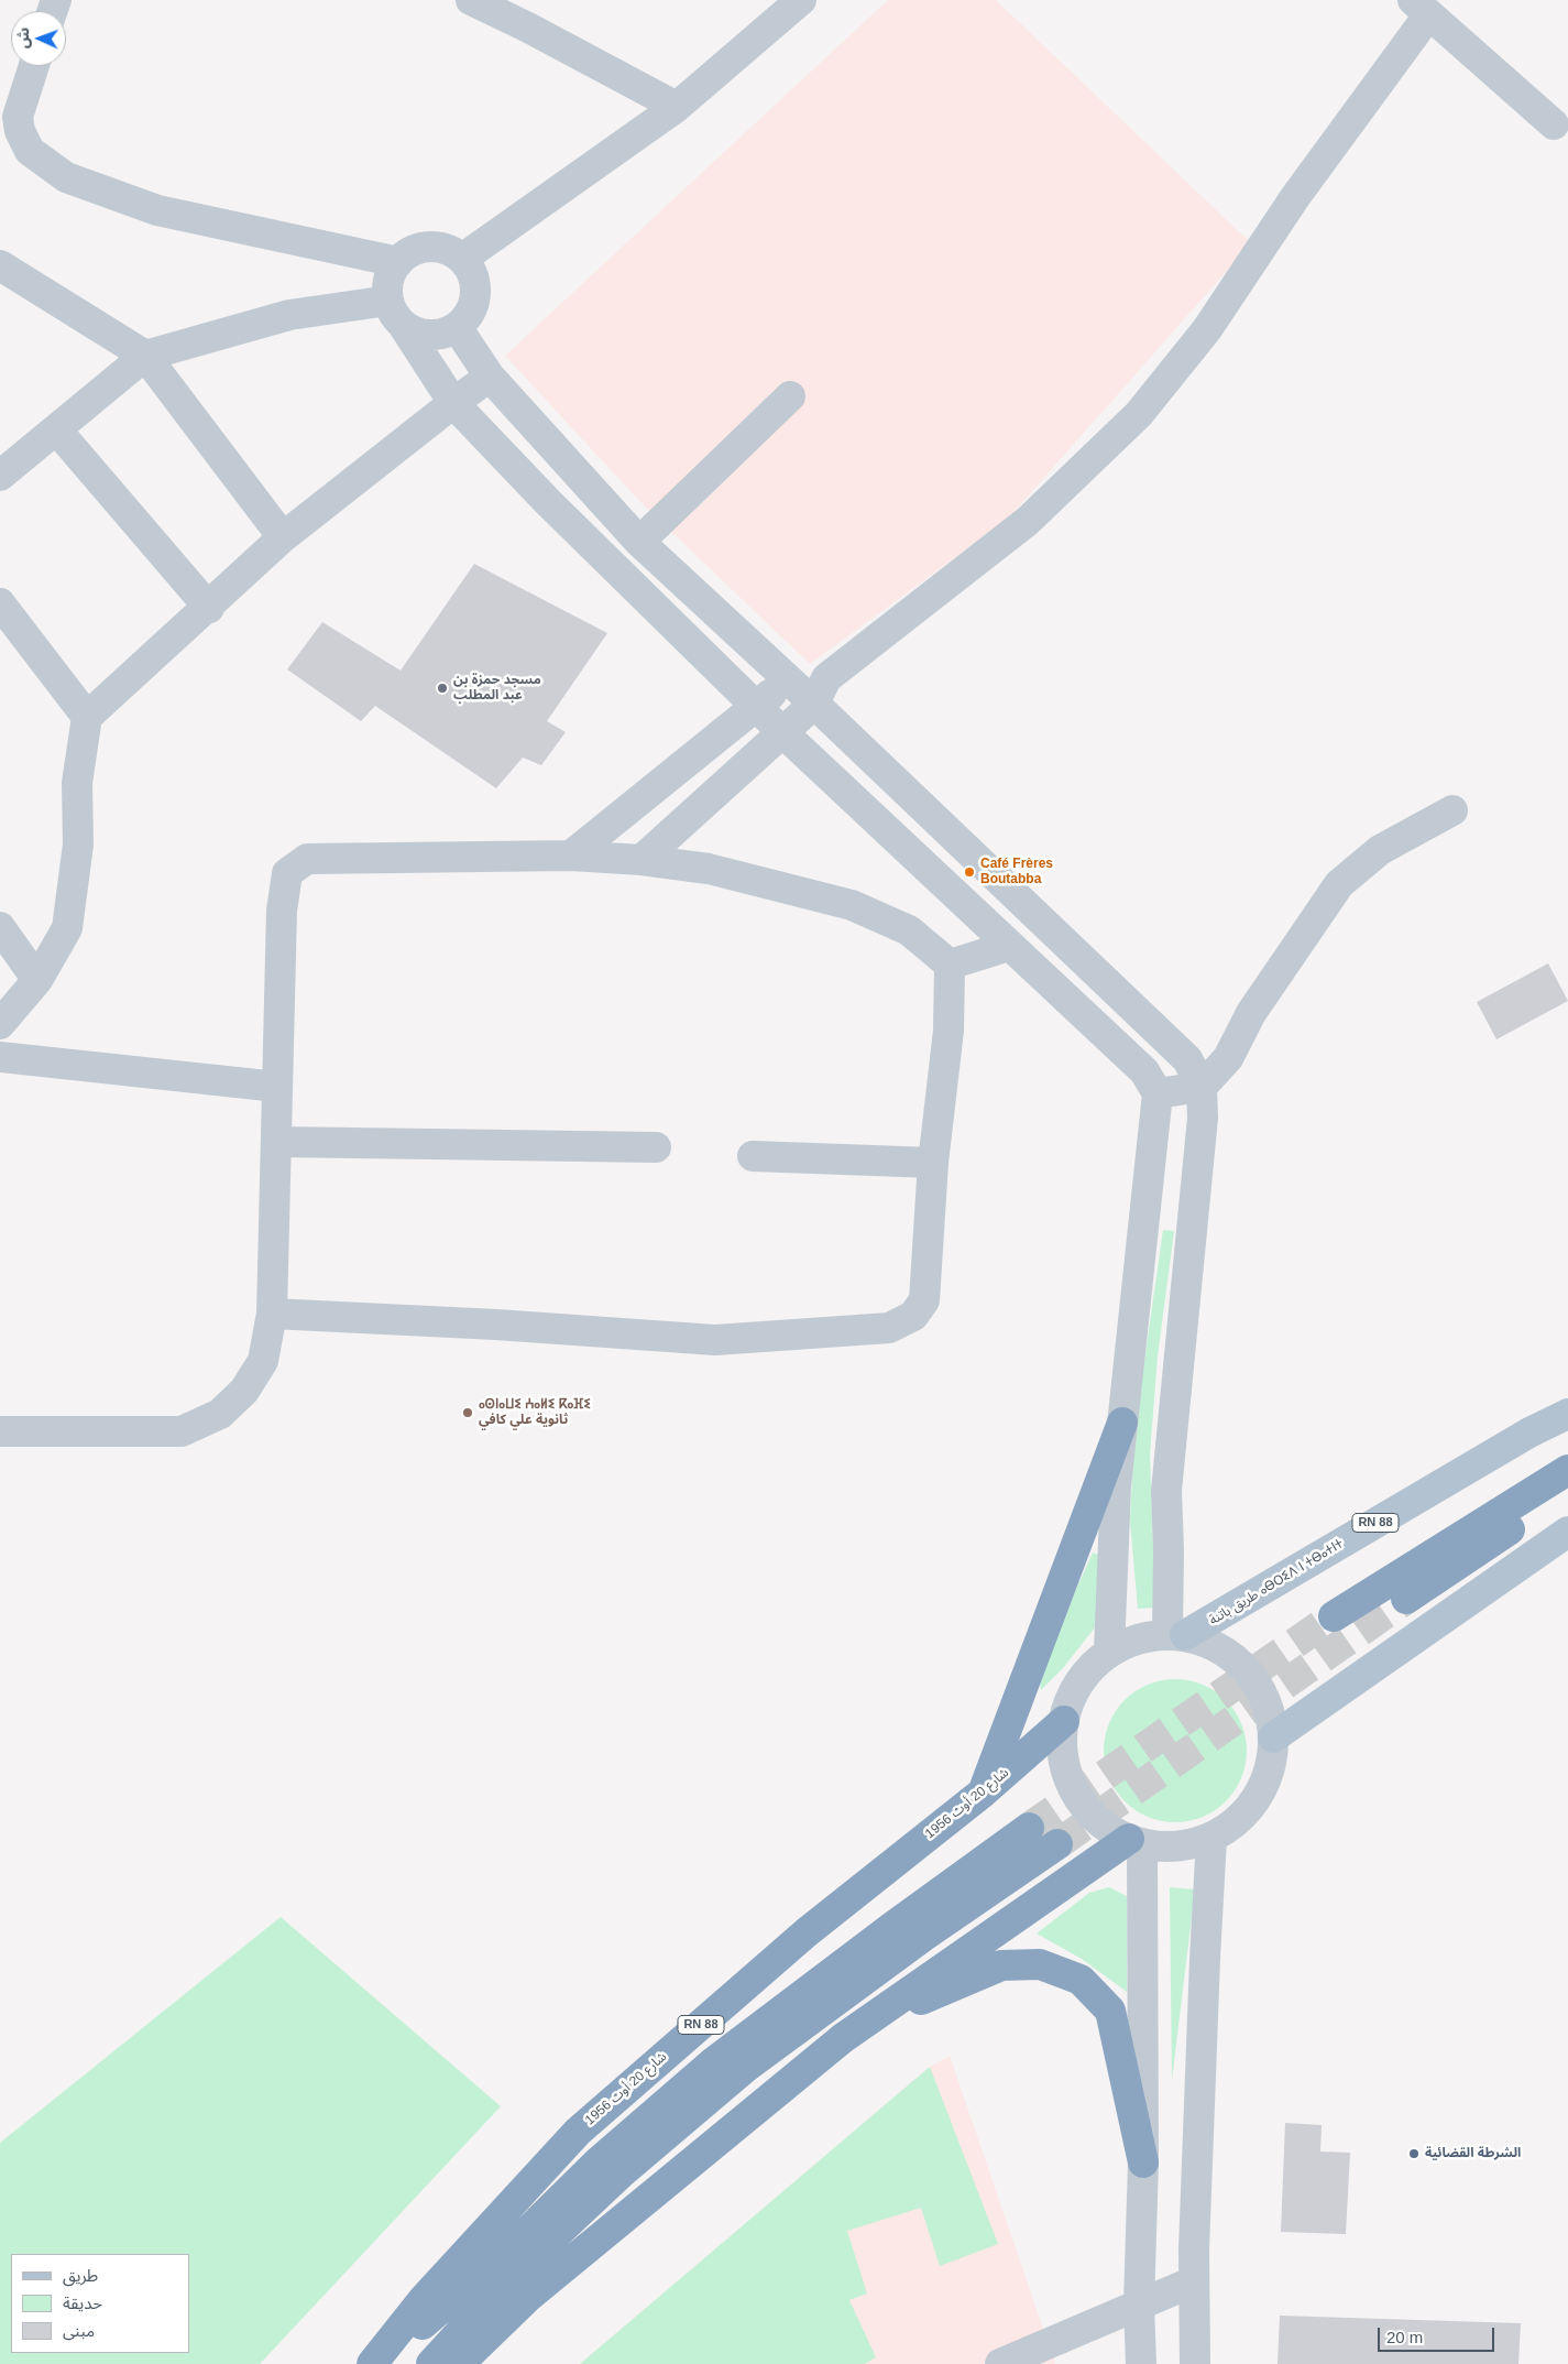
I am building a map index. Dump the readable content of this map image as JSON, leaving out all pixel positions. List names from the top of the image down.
{
  "streets": {
    "highway": ["RN 88", "شارع 20 أوت 1956"],
    "main road": ["طريق باتنة ⴰⴱⵔⵉⴷ ⵏ ⵜⴱⴰⵜⵏⵜ"]
  },
  "places": [
    "مسجد حمزة بن عبد المطلب",
    "Café Frères Boutabba",
    "ⴰⵙⵏⴰⵡⵉ ⵄⴰⵍⵉ ⴽⴰⴼⵉ ثانوية علي كافي",
    "الشرطة القضائية"
  ],
  "legend": ["طريق", "حديقة", "مبنى"],
  "scale_bar": "20 m",
  "north": "left"
}
